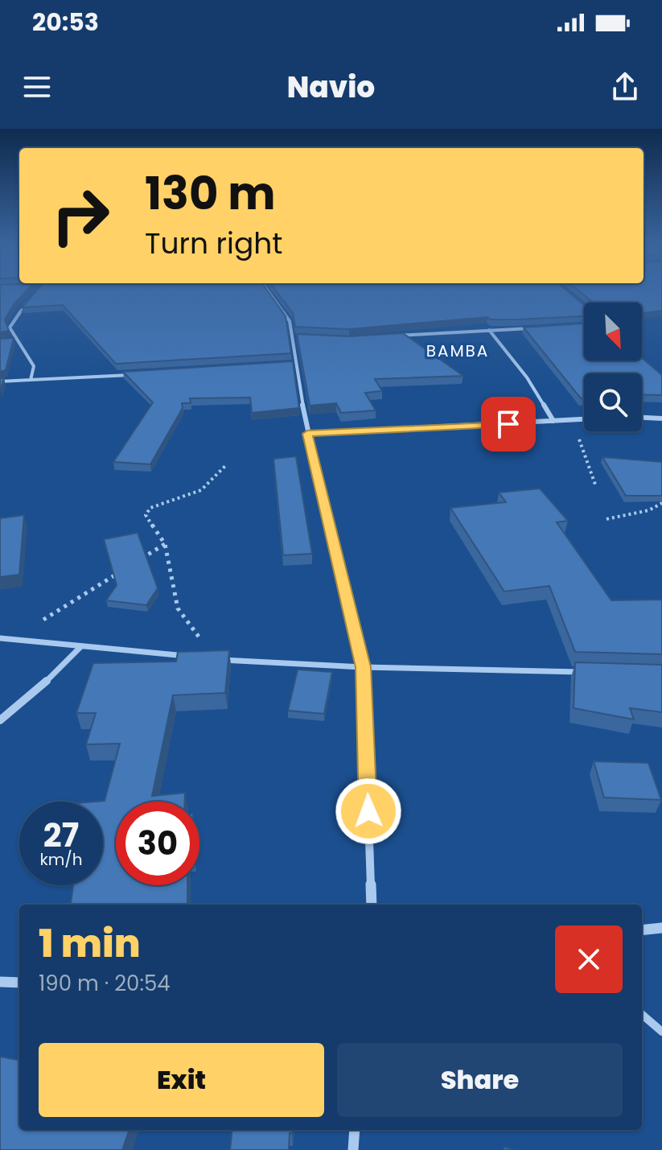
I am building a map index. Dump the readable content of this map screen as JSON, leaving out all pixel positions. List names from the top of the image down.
{
  "districts": ["BAMBA"],
  "north": "bottom right",
  "page": {
    "status": "20:53",
    "header": "Navio",
    "turn": ["130 m", "Turn right"],
    "speed": "27 km/h",
    "limit": "30",
    "heading": ["1 min", "190 m · 20:54"],
    "buttons": ["Exit", "Share"]
  }
}
